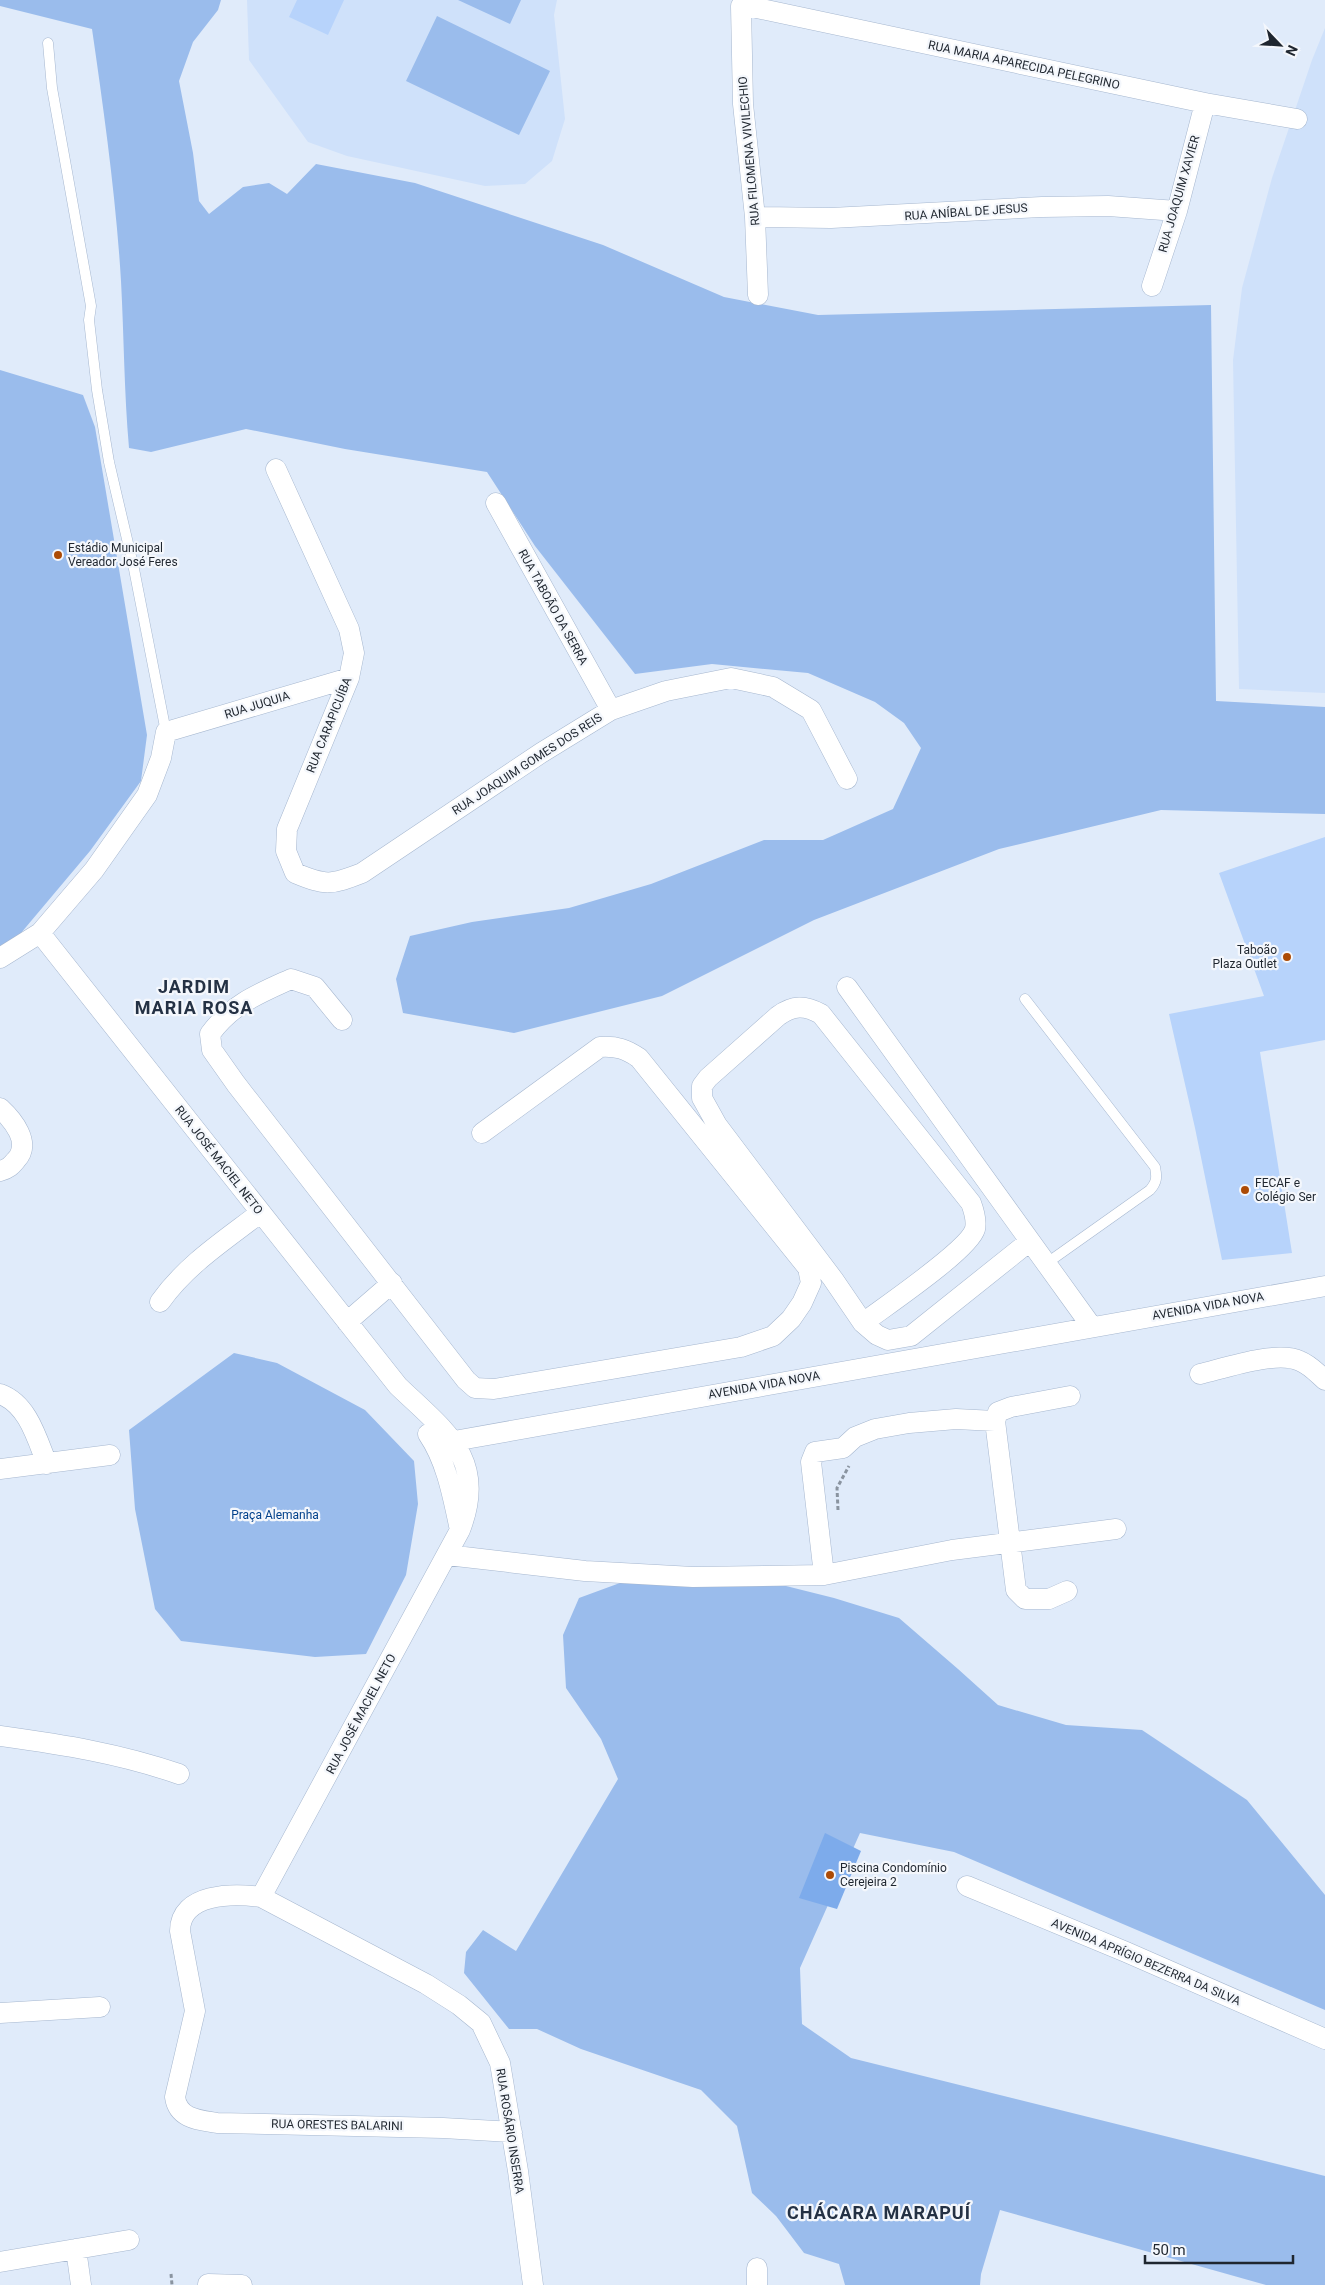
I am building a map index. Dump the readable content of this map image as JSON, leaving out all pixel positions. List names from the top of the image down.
{
  "streets": {
    "street": [
      "RUA MARIA APARECIDA PELEGRINO",
      "RUA FILOMENA VIVILECHIO",
      "RUA JOAQUIM XAVIER",
      "RUA ANÍBAL DE JESUS",
      "RUA TABOÃO DA SERRA",
      "RUA JUQUIA",
      "RUA CARAPICUÍBA",
      "RUA JOAQUIM GOMES DOS REIS",
      "RUA JOSÉ MACIEL NETO",
      "AVENIDA VIDA NOVA",
      "AVENIDA APRÍGIO BEZERRA DA SILVA",
      "RUA ORESTES BALARINI",
      "RUA ROSÁRIO INSERRA"
    ]
  },
  "crossings": [
    ["RUA MARIA APARECIDA PELEGRINO", "RUA FILOMENA VIVILECHIO"],
    ["RUA MARIA APARECIDA PELEGRINO", "RUA JOAQUIM XAVIER"],
    ["RUA FILOMENA VIVILECHIO", "RUA ANÍBAL DE JESUS"],
    ["RUA JOAQUIM XAVIER", "RUA ANÍBAL DE JESUS"],
    ["RUA TABOÃO DA SERRA", "RUA JOAQUIM GOMES DOS REIS"],
    ["RUA JUQUIA", "RUA CARAPICUÍBA"],
    ["RUA CARAPICUÍBA", "RUA JOAQUIM GOMES DOS REIS"],
    ["RUA JOSÉ MACIEL NETO", "AVENIDA VIDA NOVA"],
    ["RUA JOSÉ MACIEL NETO", "RUA ORESTES BALARINI"],
    ["RUA JOSÉ MACIEL NETO", "RUA ROSÁRIO INSERRA"],
    ["RUA ORESTES BALARINI", "RUA ROSÁRIO INSERRA"]
  ],
  "districts": ["JARDIM MARIA ROSA", "CHÁCARA MARAPUÍ"],
  "parks": ["Praça Alemanha"],
  "places": [
    "Estádio Municipal Vereador José Feres",
    "Taboão Plaza Outlet",
    "FECAF e Colégio Ser",
    "Piscina Condomínio Cerejeira 2"
  ],
  "scale_bar": "50 m",
  "north": "bottom right"
}
